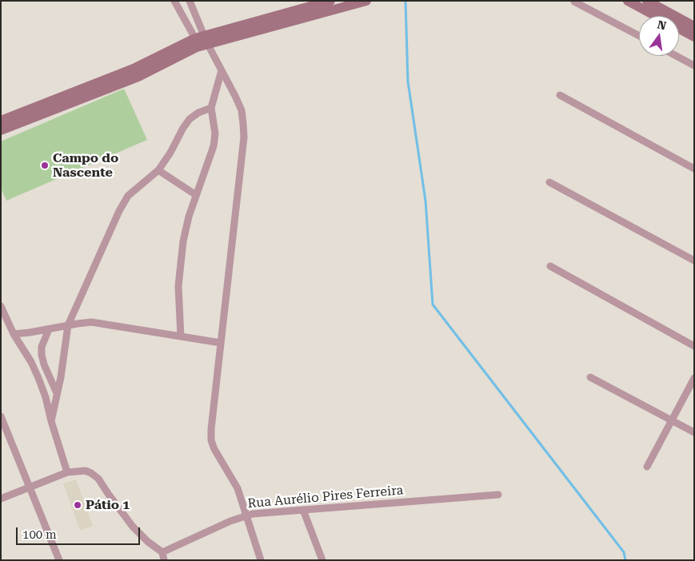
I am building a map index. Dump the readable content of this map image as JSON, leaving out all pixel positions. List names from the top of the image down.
{
  "streets": {
    "street": ["Rua Aurélio Pires Ferreira"]
  },
  "places": ["Campo do Nascente", "Pátio 1"],
  "scale_bar": "100 m",
  "north": "top"
}
